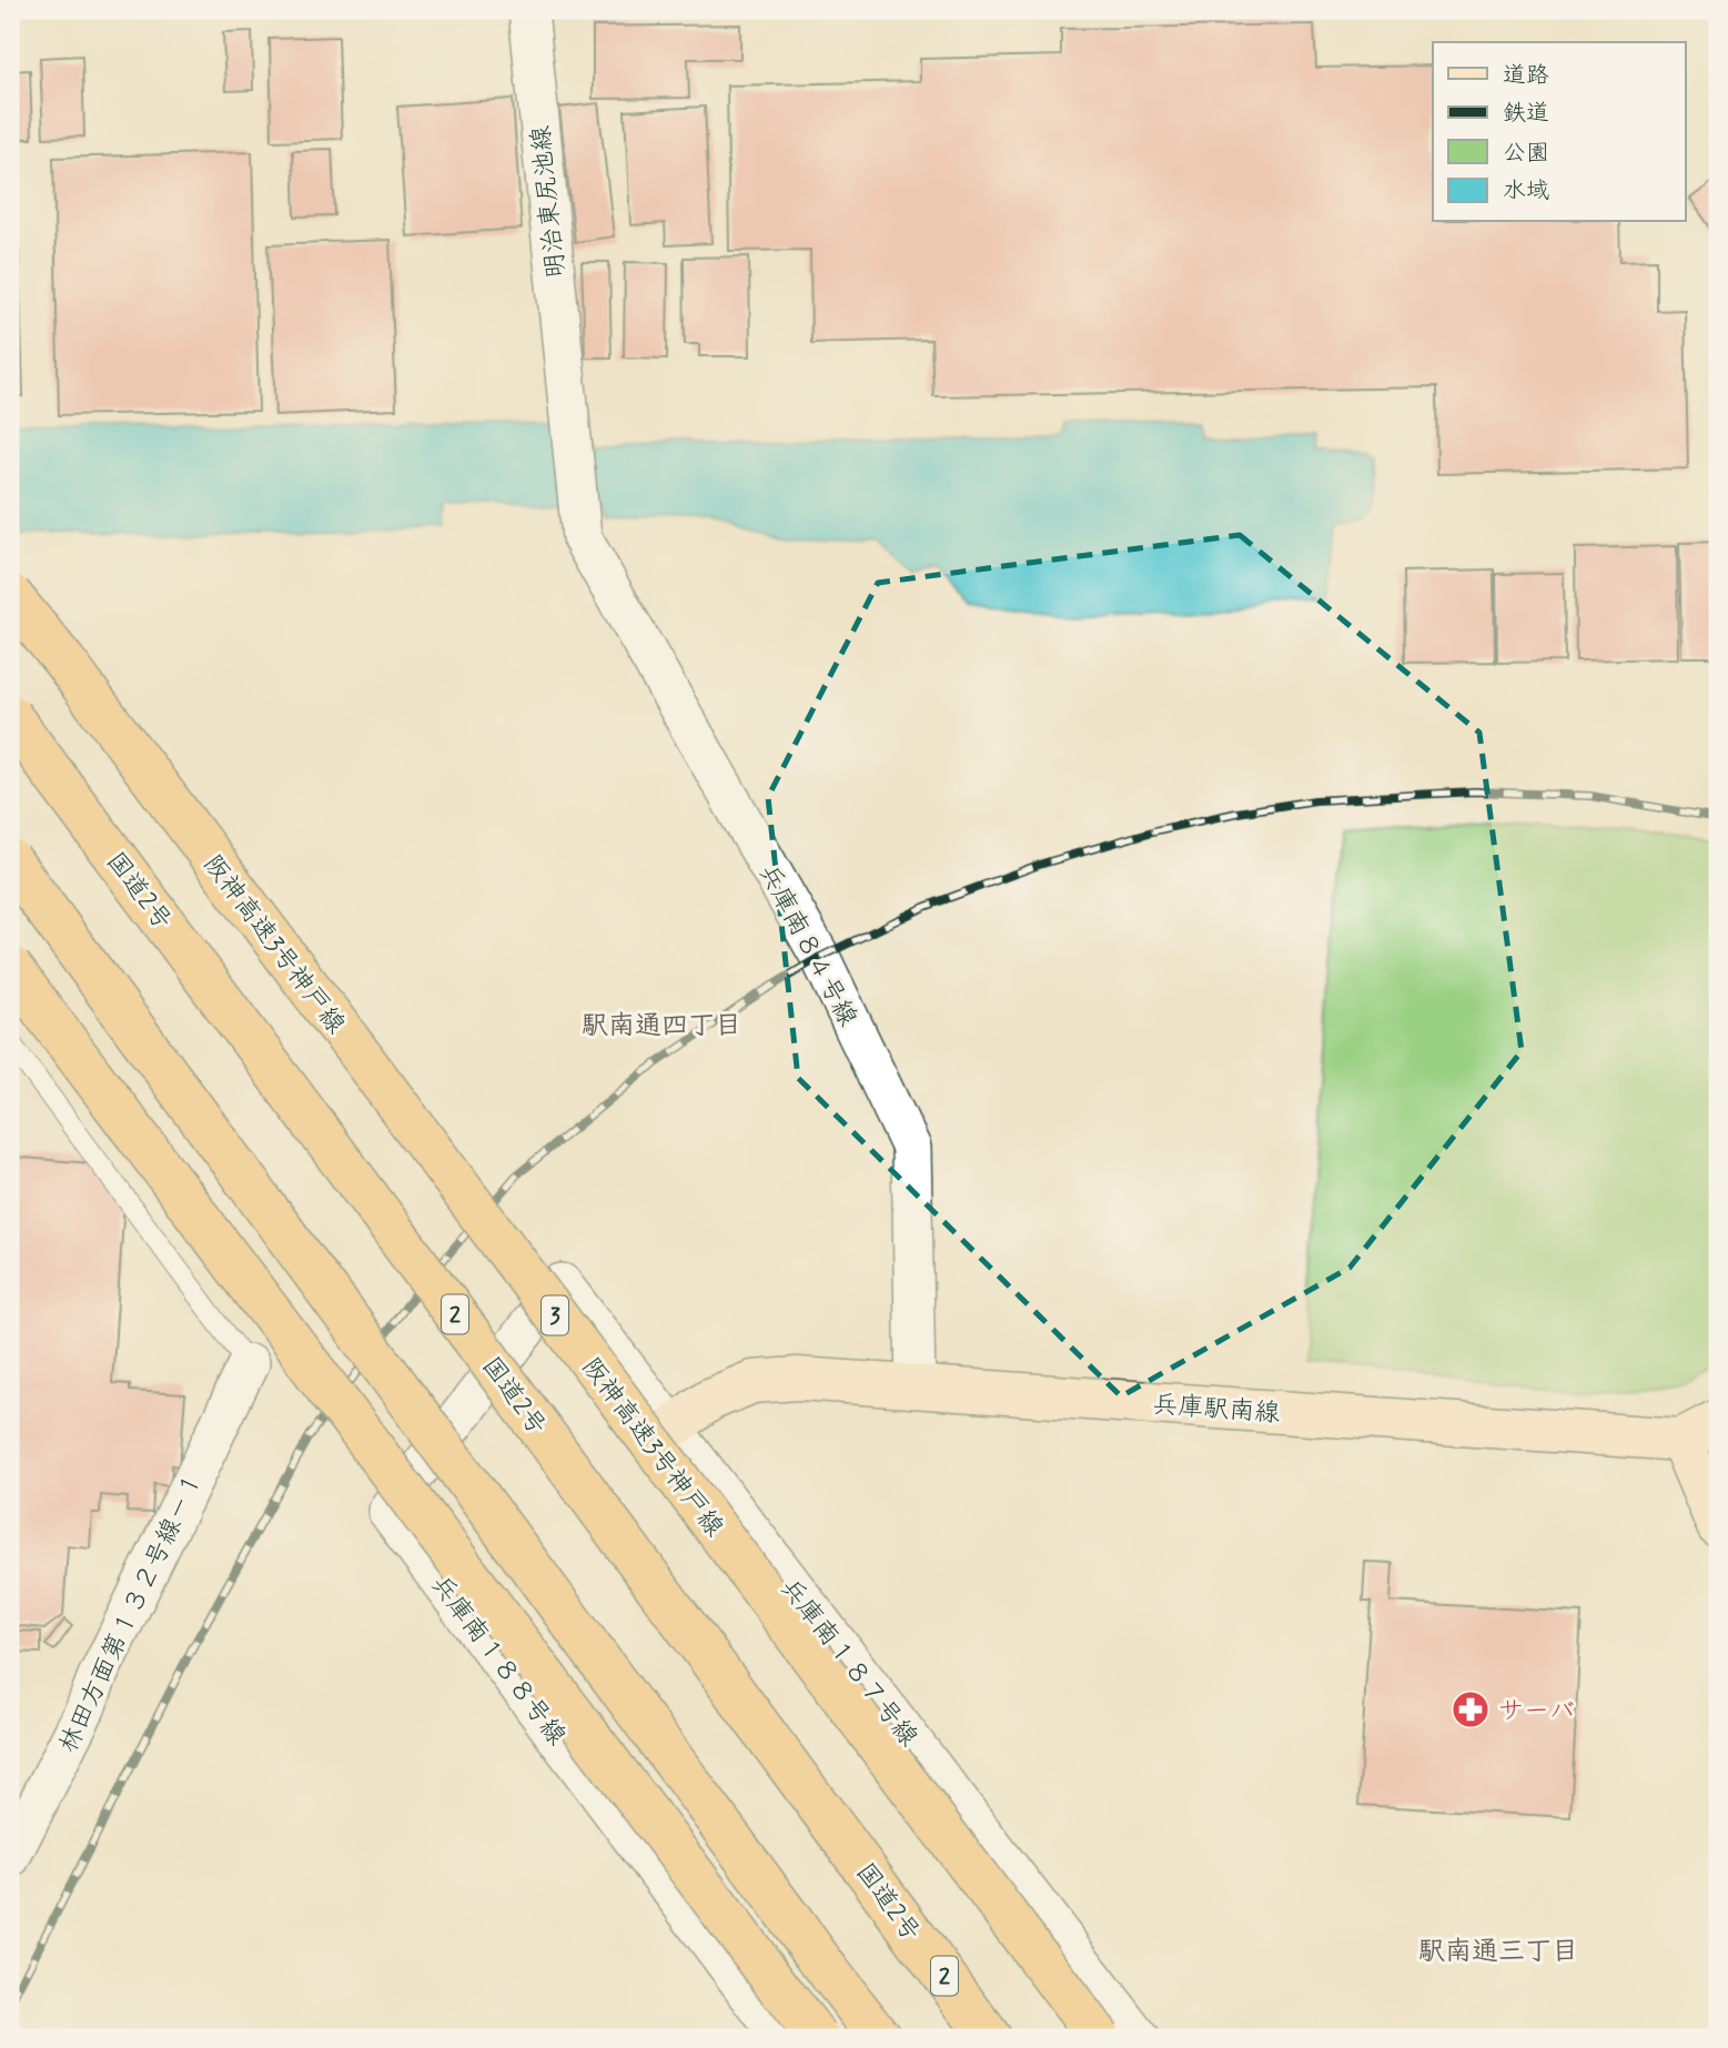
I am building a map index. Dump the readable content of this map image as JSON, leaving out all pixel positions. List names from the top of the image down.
{
  "streets": {
    "highway": [
      "国道2号",
      "阪神高速3号神戸線",
      "2",
      "3"
    ],
    "street": [
      "明治東尻池線",
      "兵庫南８４号線",
      "兵庫駅南線",
      "林田方面第１３２号線－１",
      "兵庫南１８８号線",
      "兵庫南１８７号線"
    ]
  },
  "crossings": [
    ["明治東尻池線", "兵庫南８４号線"],
    ["兵庫南８４号線", "兵庫駅南線"],
    ["兵庫駅南線", "兵庫南１８７号線"],
    ["兵庫南１８８号線", "兵庫南１８７号線"]
  ],
  "districts": ["駅南通四丁目", "駅南通三丁目"],
  "places": {
    "pharmacy": ["サーバ"]
  },
  "legend": [
    "道路",
    "鉄道",
    "公園",
    "水域"
  ]
}
